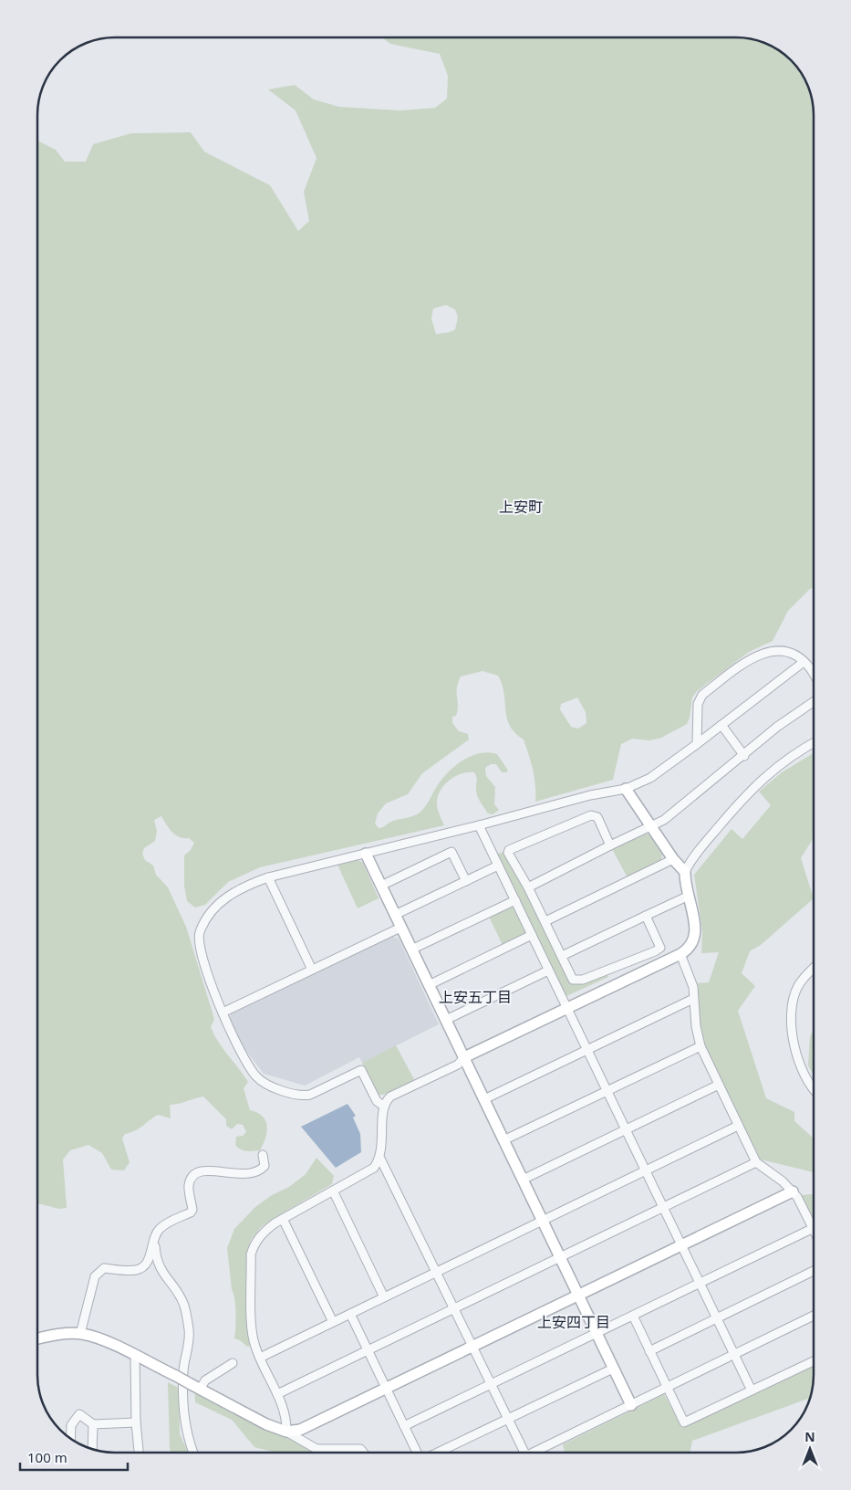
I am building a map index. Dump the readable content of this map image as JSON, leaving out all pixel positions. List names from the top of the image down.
{
  "districts": ["上安町", "上安五丁目", "上安四丁目"],
  "scale_bar": "100 m",
  "north": "top"
}
